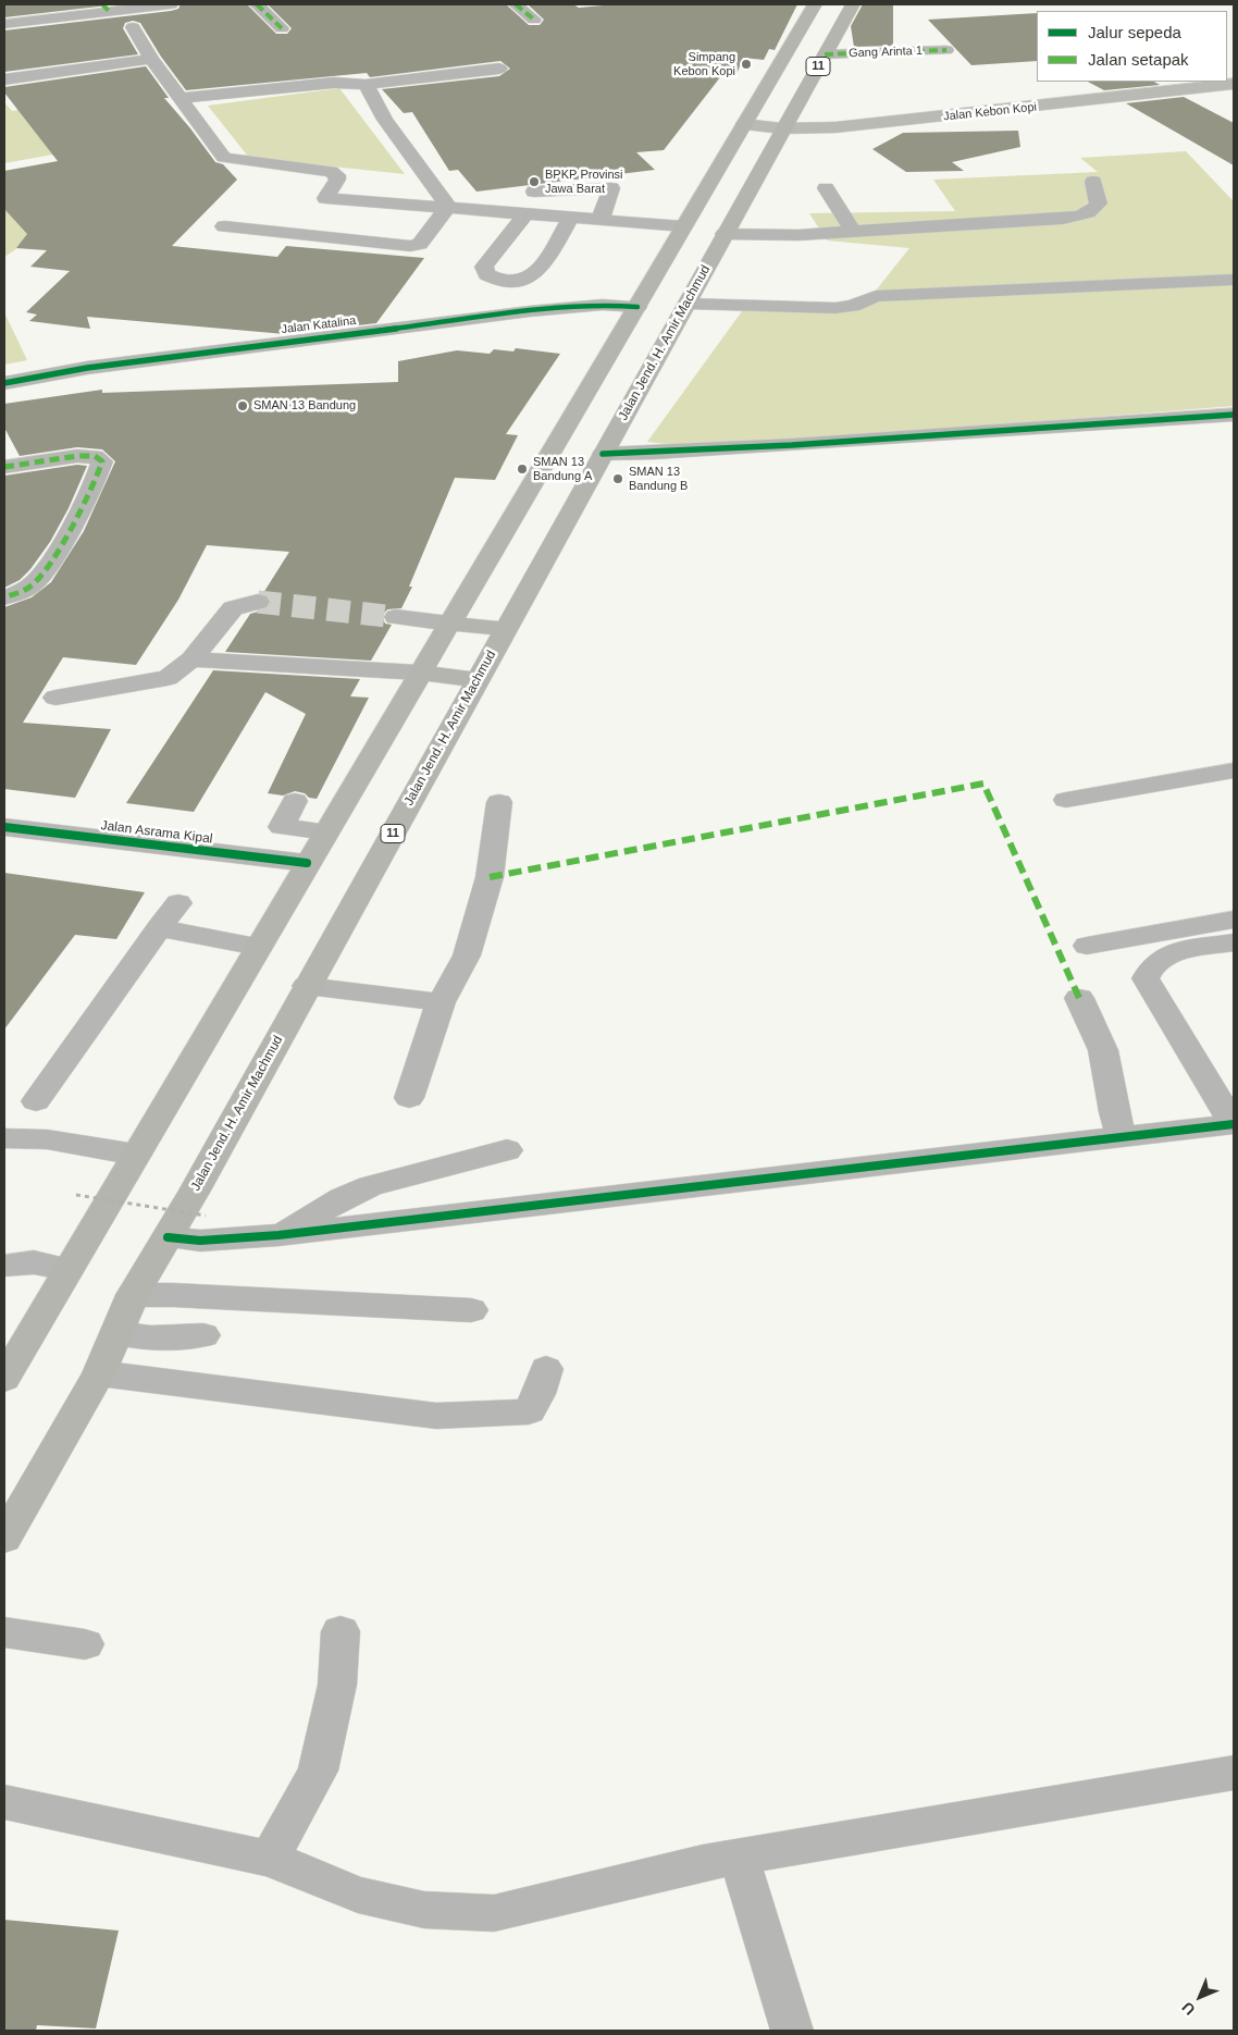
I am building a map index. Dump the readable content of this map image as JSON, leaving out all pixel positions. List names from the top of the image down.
{
  "streets": {
    "highway": ["11", "Jalan Jend. H. Amir Machmud"],
    "main road": ["Jalan Kebon Kopi"],
    "street": ["Gang Arinta 1", "Jalan Katalina", "Jalan Asrama Kipal"]
  },
  "crossings": [
    ["Gang Arinta 1", "Jalan Jend. H. Amir Machmud"],
    ["11", "Jalan Kebon Kopi"],
    ["11", "Jalan Katalina"],
    ["11", "Jalan Asrama Kipal"],
    ["Jalan Kebon Kopi", "Jalan Jend. H. Amir Machmud"]
  ],
  "places": [
    "Simpang Kebon Kopi",
    "BPKP Provinsi Jawa Barat",
    "SMAN 13 Bandung",
    "SMAN 13 Bandung A",
    "SMAN 13 Bandung B"
  ],
  "legend": ["Jalur sepeda", "Jalan setapak"],
  "north": "bottom left"
}
